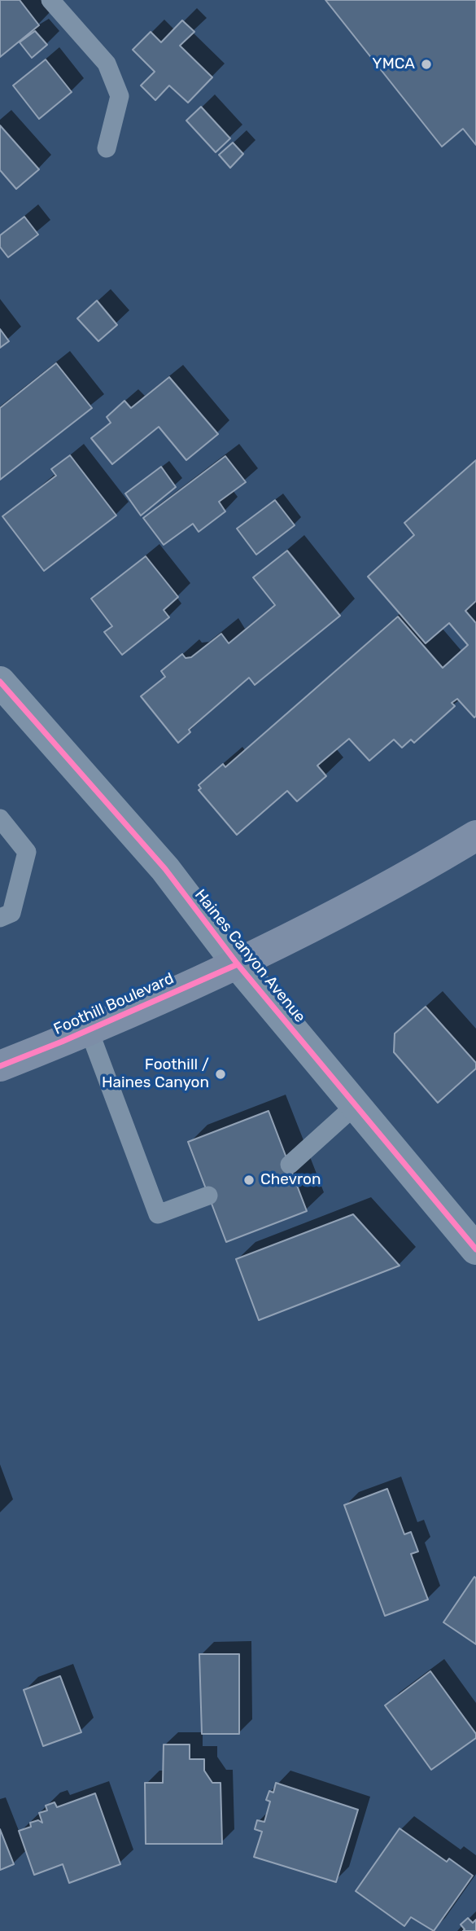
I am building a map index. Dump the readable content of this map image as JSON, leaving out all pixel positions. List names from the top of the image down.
{
  "streets": {
    "main road": ["Foothill Boulevard"],
    "street": ["Haines Canyon Avenue"]
  },
  "crossings": [
    ["Haines Canyon Avenue", "Foothill Boulevard"]
  ],
  "places": ["YMCA", "Foothill / Haines Canyon", "Chevron"]
}
